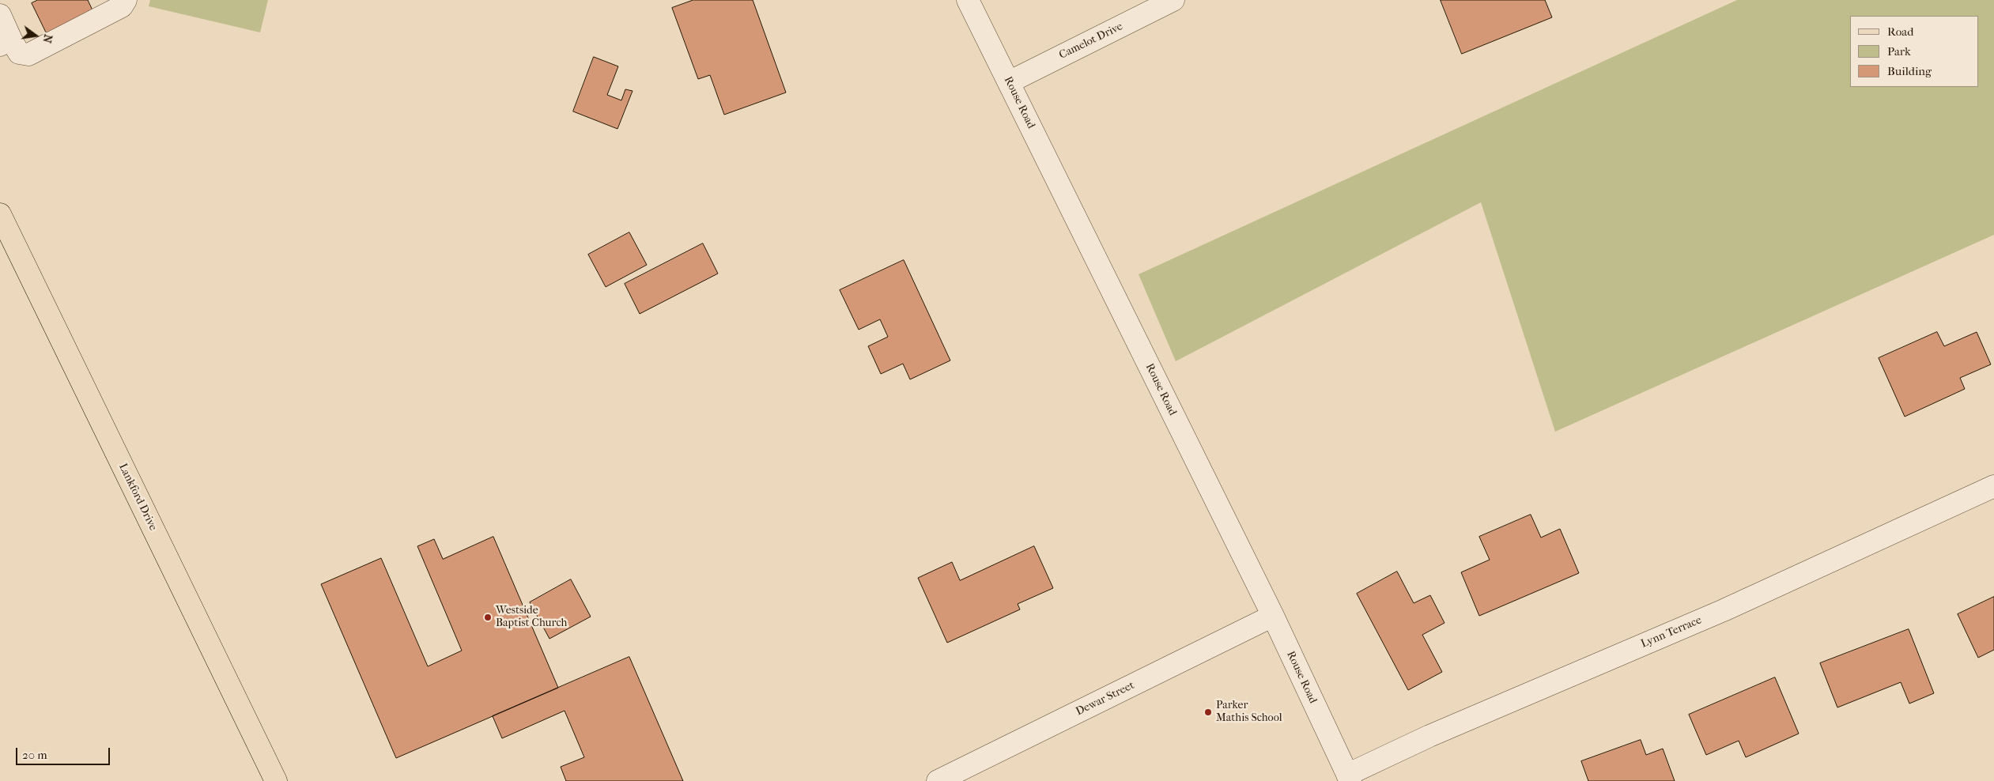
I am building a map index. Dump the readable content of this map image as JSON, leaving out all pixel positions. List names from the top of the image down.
{
  "streets": {
    "main road": ["Lankford Drive"],
    "street": [
      "Camelot Drive",
      "Rouse Road",
      "Lynn Terrace",
      "Dewar Street"
    ]
  },
  "crossings": [
    ["Camelot Drive", "Rouse Road"],
    ["Rouse Road", "Lynn Terrace"],
    ["Rouse Road", "Dewar Street"]
  ],
  "places": ["Westside Baptist Church", "Parker Mathis School"],
  "legend": ["Road", "Park", "Building"],
  "scale_bar": "20 m",
  "north": "right"
}
